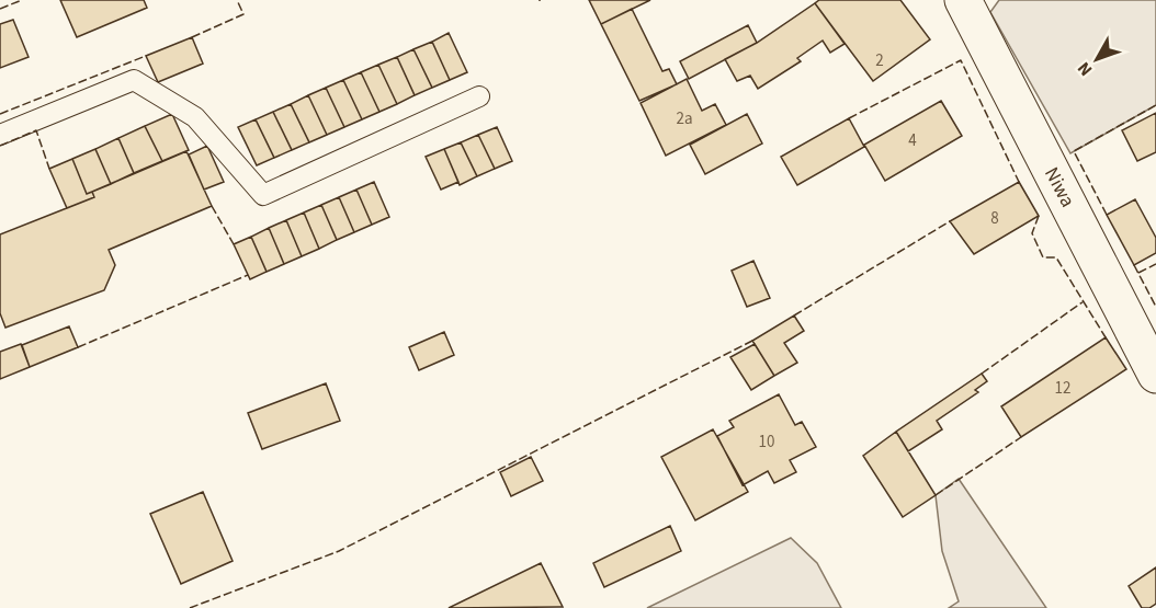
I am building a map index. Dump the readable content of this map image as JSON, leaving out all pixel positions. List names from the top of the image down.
{
  "streets": {
    "street": ["Niwa"]
  },
  "house_numbers": [
    "2",
    "2a",
    "4",
    "8",
    "12",
    "10"
  ],
  "north": "bottom left"
}
